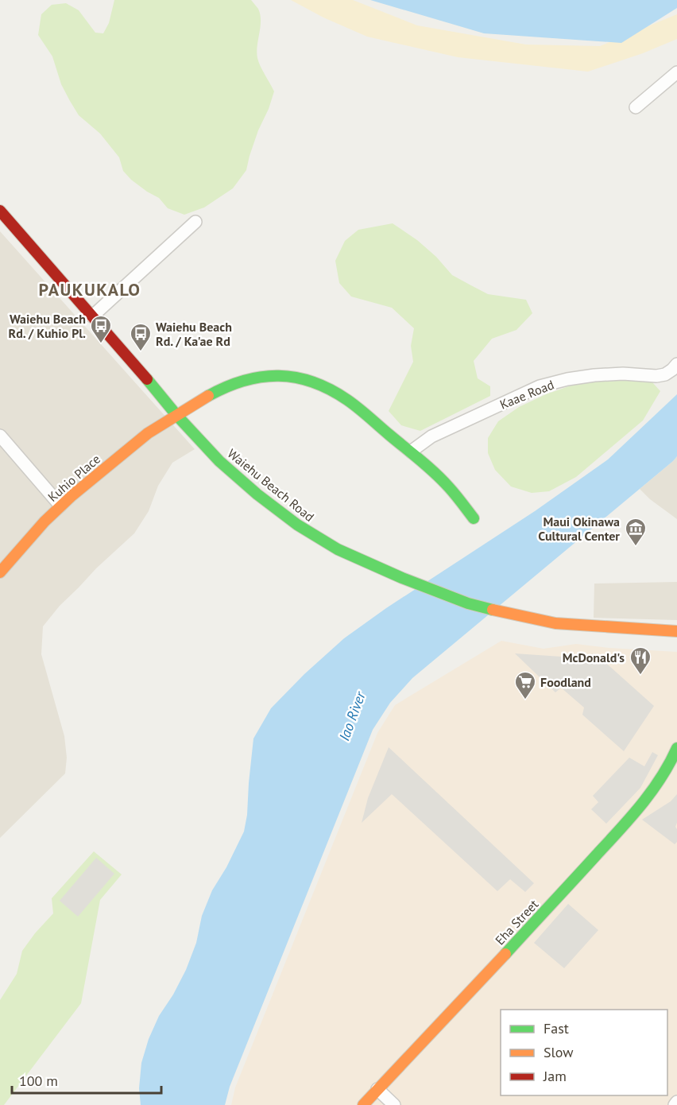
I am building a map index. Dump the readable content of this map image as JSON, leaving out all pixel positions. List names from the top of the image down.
{
  "streets": {
    "street": [
      "Kaae Road",
      "Kuhio Place",
      "Waiehu Beach Road",
      "Eha Street"
    ]
  },
  "crossings": [
    ["Kuhio Place", "Waiehu Beach Road"]
  ],
  "districts": ["PAUKUKALO"],
  "water": ["Iao River"],
  "places": {
    "bus stop": ["Waiehu Beach Rd. / Kuhio Pl.", "Waiehu Beach Rd. / Ka'ae Rd"],
    "museum": ["Maui Okinawa Cultural Center"],
    "restaurant": ["McDonald's"],
    "supermarket": ["Foodland"]
  },
  "legend": ["Fast", "Slow", "Jam"],
  "scale_bar": "100 m"
}
